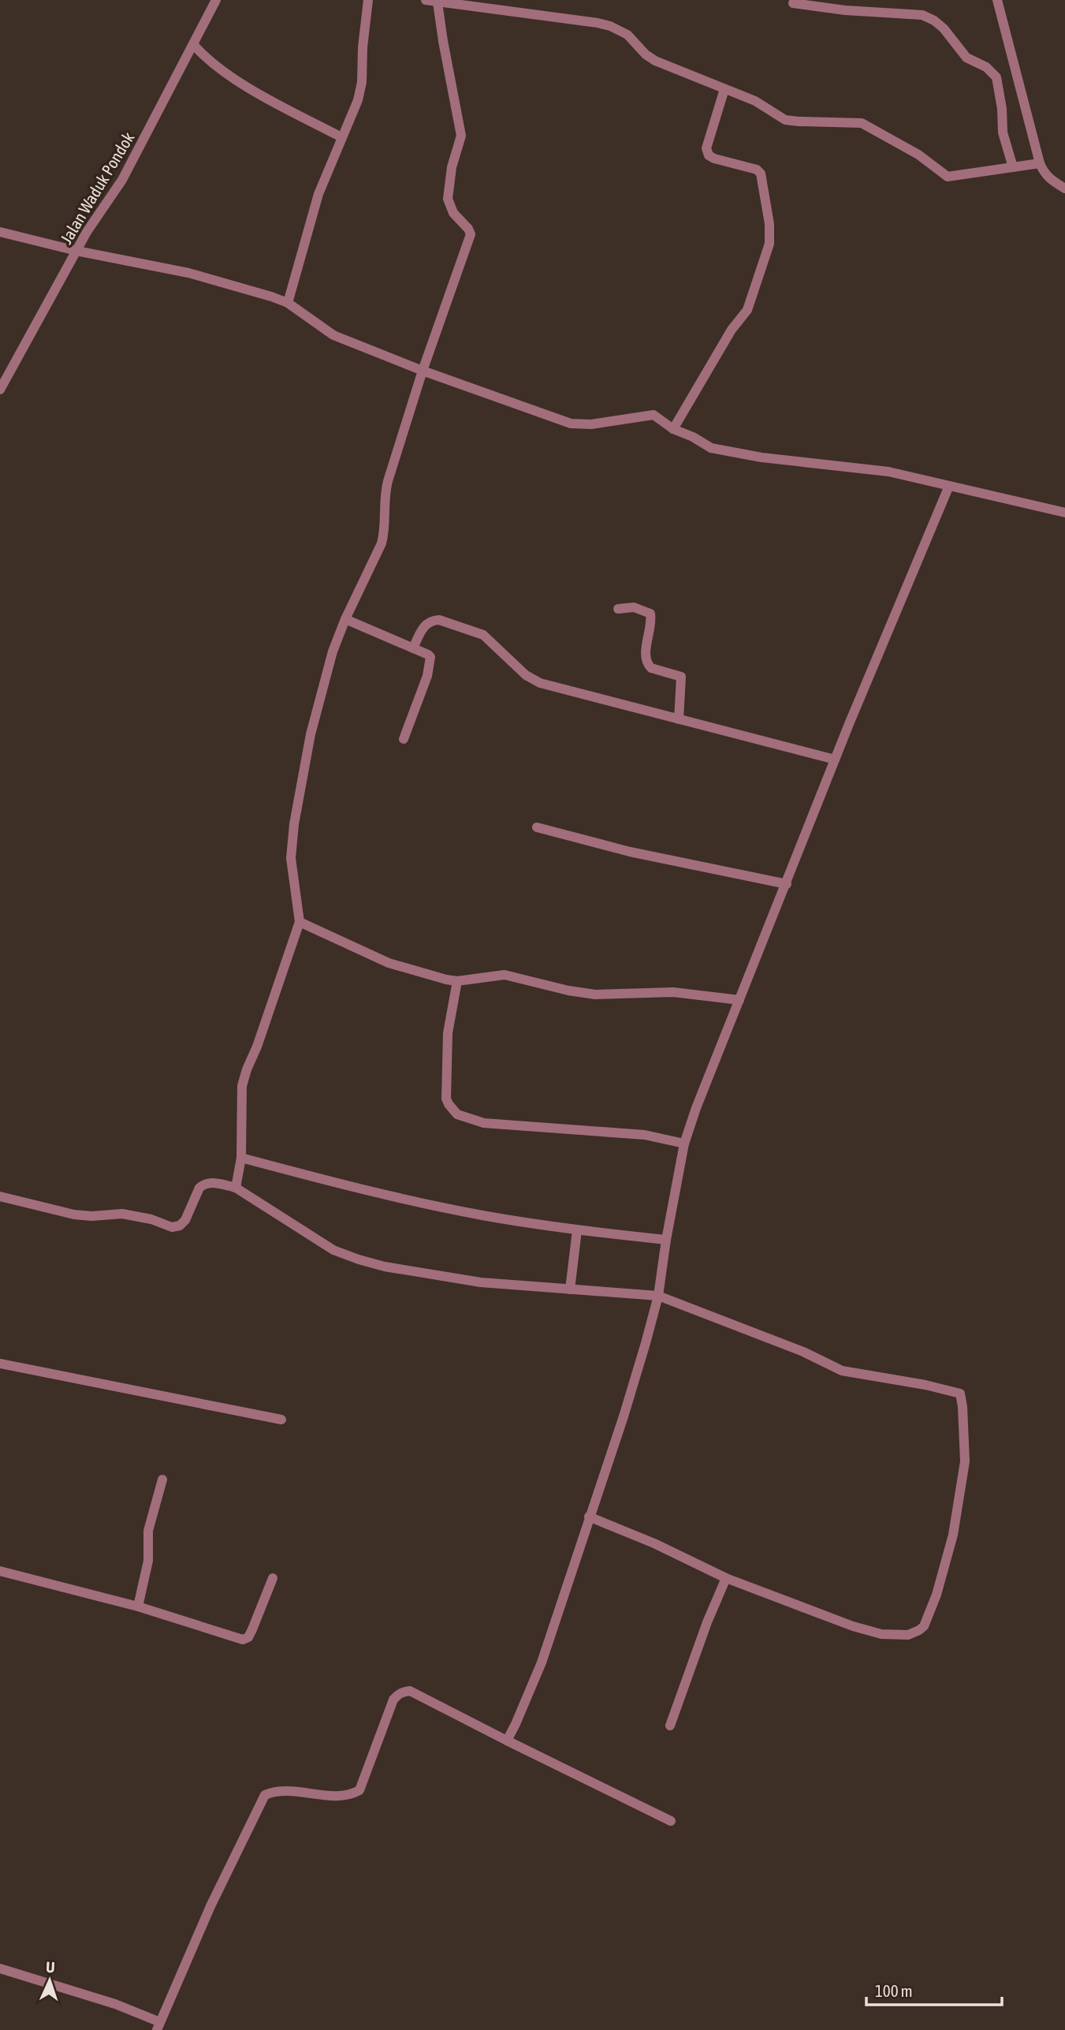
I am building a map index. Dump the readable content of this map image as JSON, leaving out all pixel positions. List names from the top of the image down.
{
  "streets": {
    "street": ["Jalan Waduk Pondok"]
  },
  "scale_bar": "100 m",
  "north": "top"
}
